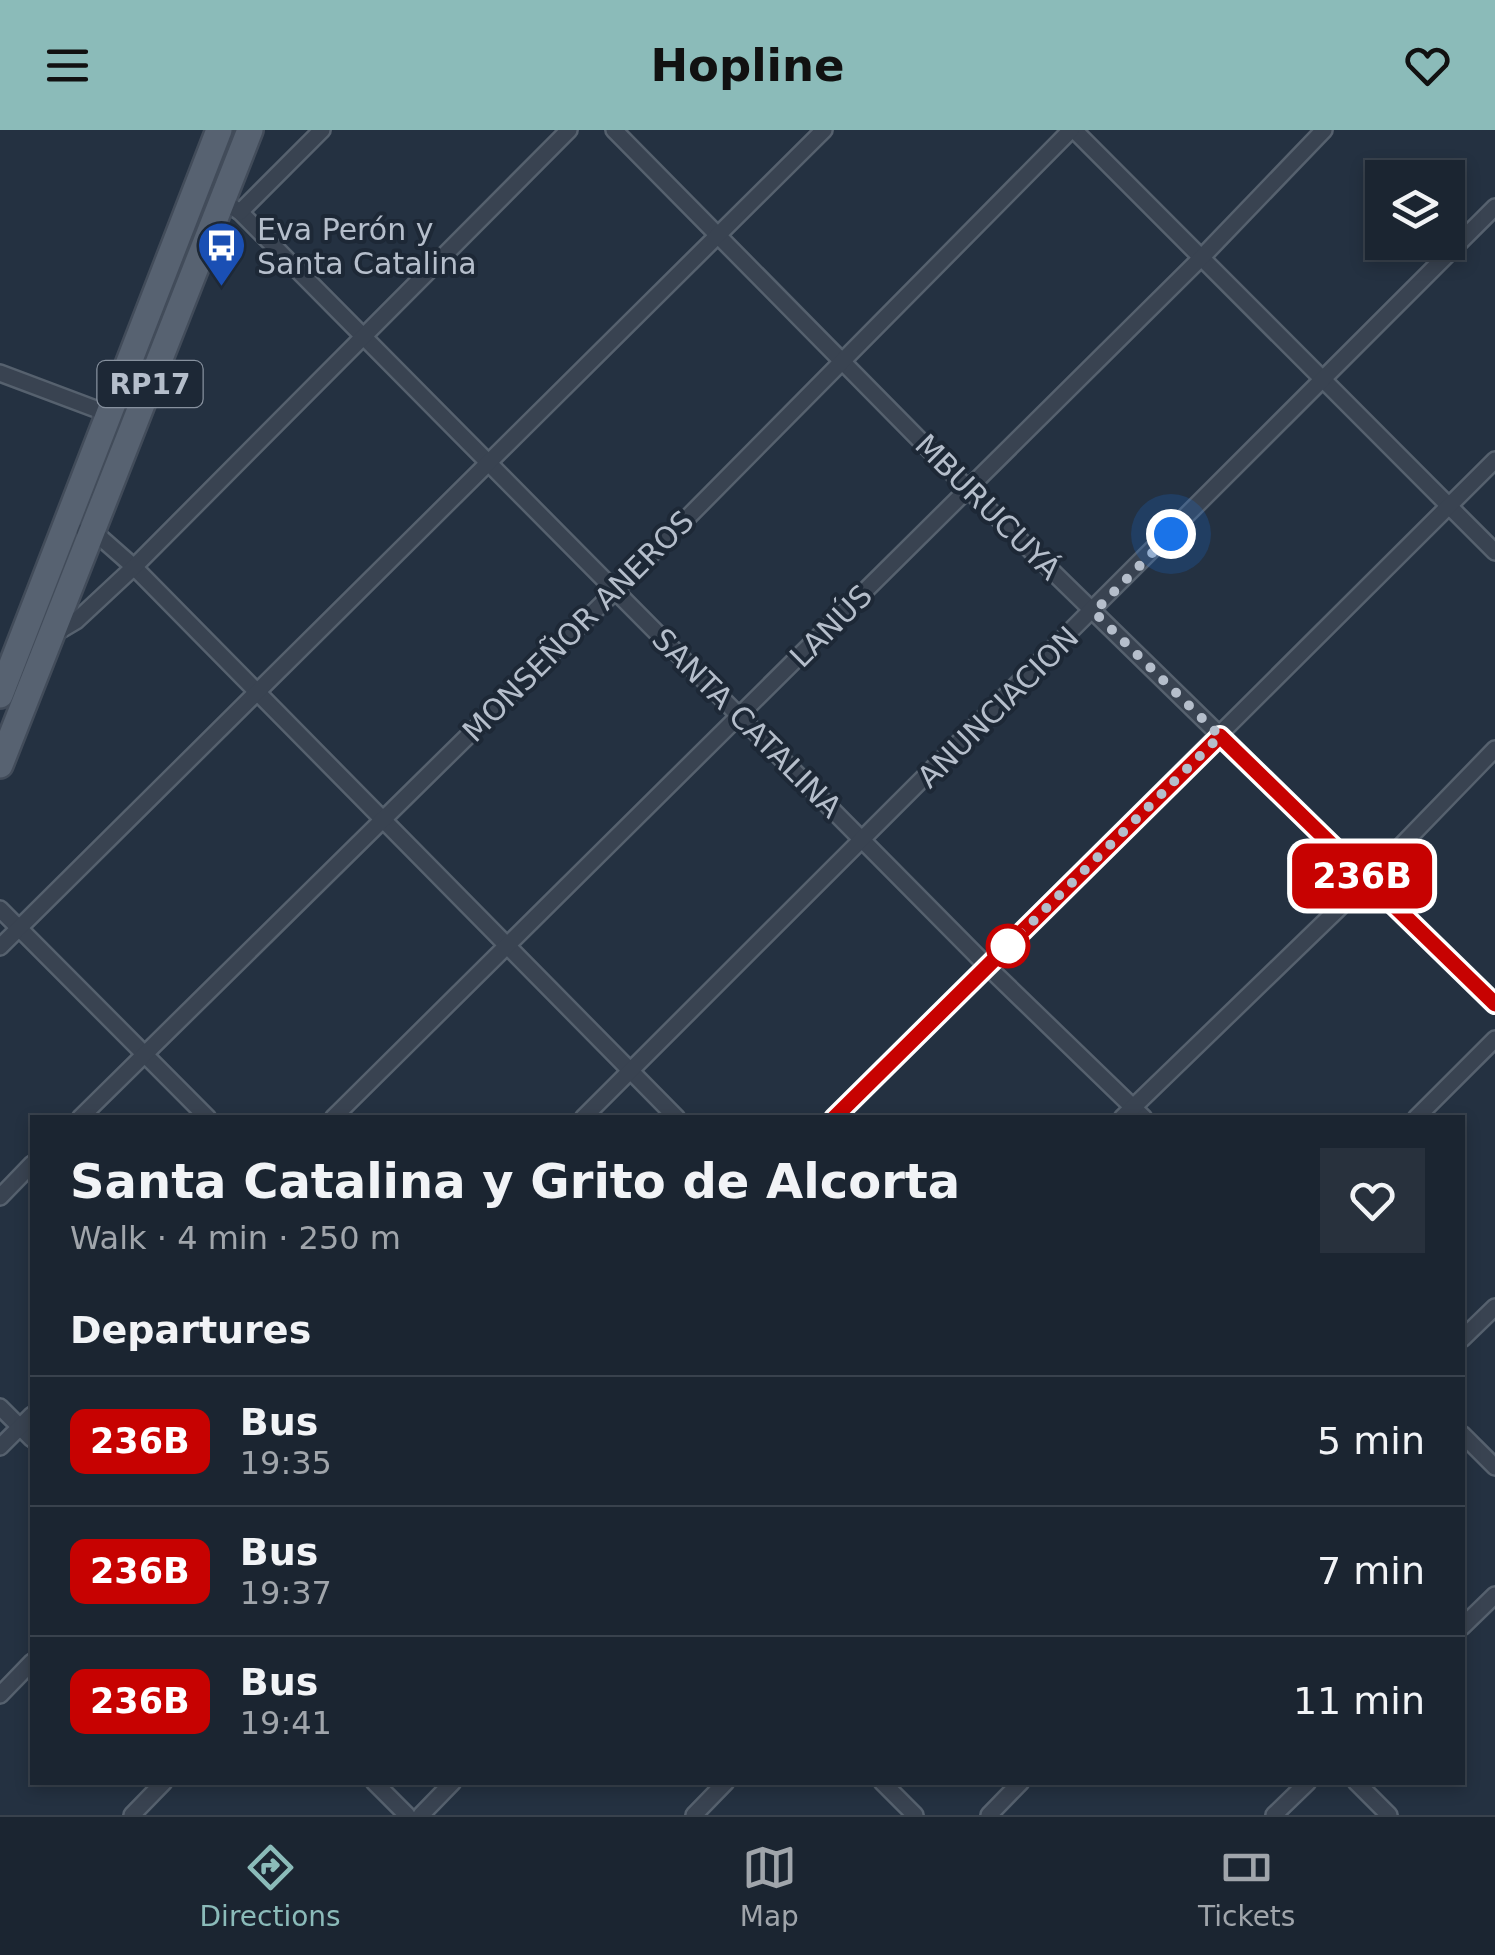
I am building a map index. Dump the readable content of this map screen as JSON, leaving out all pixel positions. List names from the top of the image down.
{
  "streets": {
    "main road": ["RP17"],
    "street": [
      "MBURUCUYÁ",
      "MONSEÑOR ANEROS",
      "LANÚS",
      "ANUNCIACION",
      "SANTA CATALINA"
    ]
  },
  "crossings": [
    ["RP17", "SANTA CATALINA"],
    ["MBURUCUYÁ", "MONSEÑOR ANEROS"],
    ["MBURUCUYÁ", "LANÚS"],
    ["MBURUCUYÁ", "ANUNCIACION"],
    ["MONSEÑOR ANEROS", "SANTA CATALINA"],
    ["LANÚS", "SANTA CATALINA"],
    ["ANUNCIACION", "SANTA CATALINA"]
  ],
  "places": {
    "bus stop": ["Eva Perón y Santa Catalina"]
  },
  "lines": ["bus line 236B"],
  "page": {
    "header": "Hopline",
    "on_map": "236B",
    "heading": [
      ["Santa Catalina y Grito de Alcorta", "Walk · 4 min · 250 m"],
      "Departures"
    ],
    "list": [
      {
        "mark": "236B",
        "name": "Bus",
        "note": "19:35",
        "value": "5 min"
      },
      {
        "mark": "236B",
        "name": "Bus",
        "note": "19:37",
        "value": "7 min"
      },
      {
        "mark": "236B",
        "name": "Bus",
        "note": "19:41",
        "value": "11 min"
      }
    ],
    "tabs": ["Directions", "Map", "Tickets"]
  }
}
